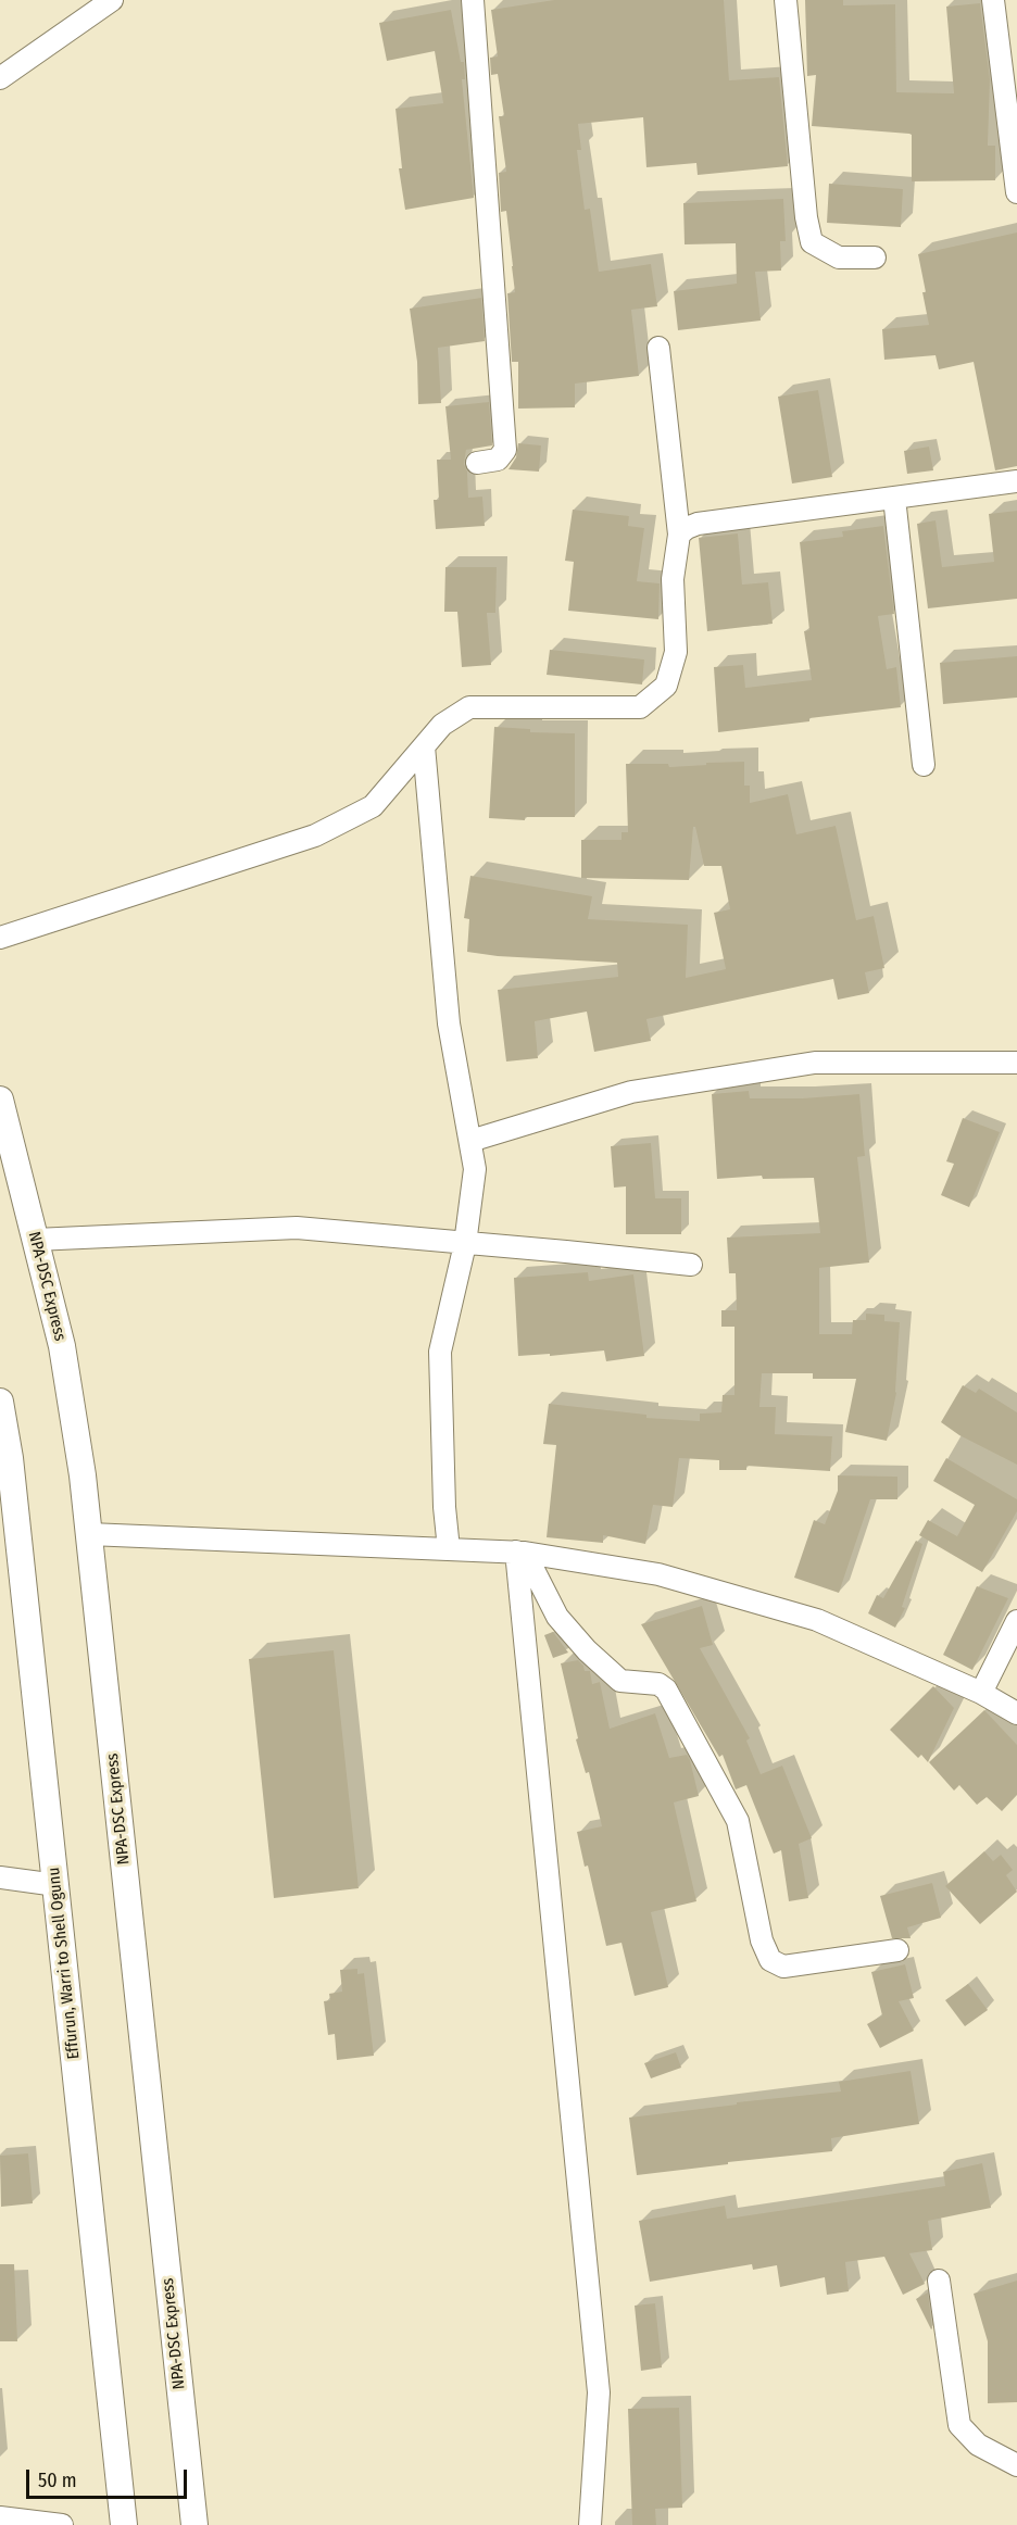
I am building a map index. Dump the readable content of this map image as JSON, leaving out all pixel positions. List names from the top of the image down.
{
  "streets": {
    "main road": ["NPA-DSC Express", "Effurun, Warri to Shell Ogunu"]
  },
  "scale_bar": "50 m"
}
